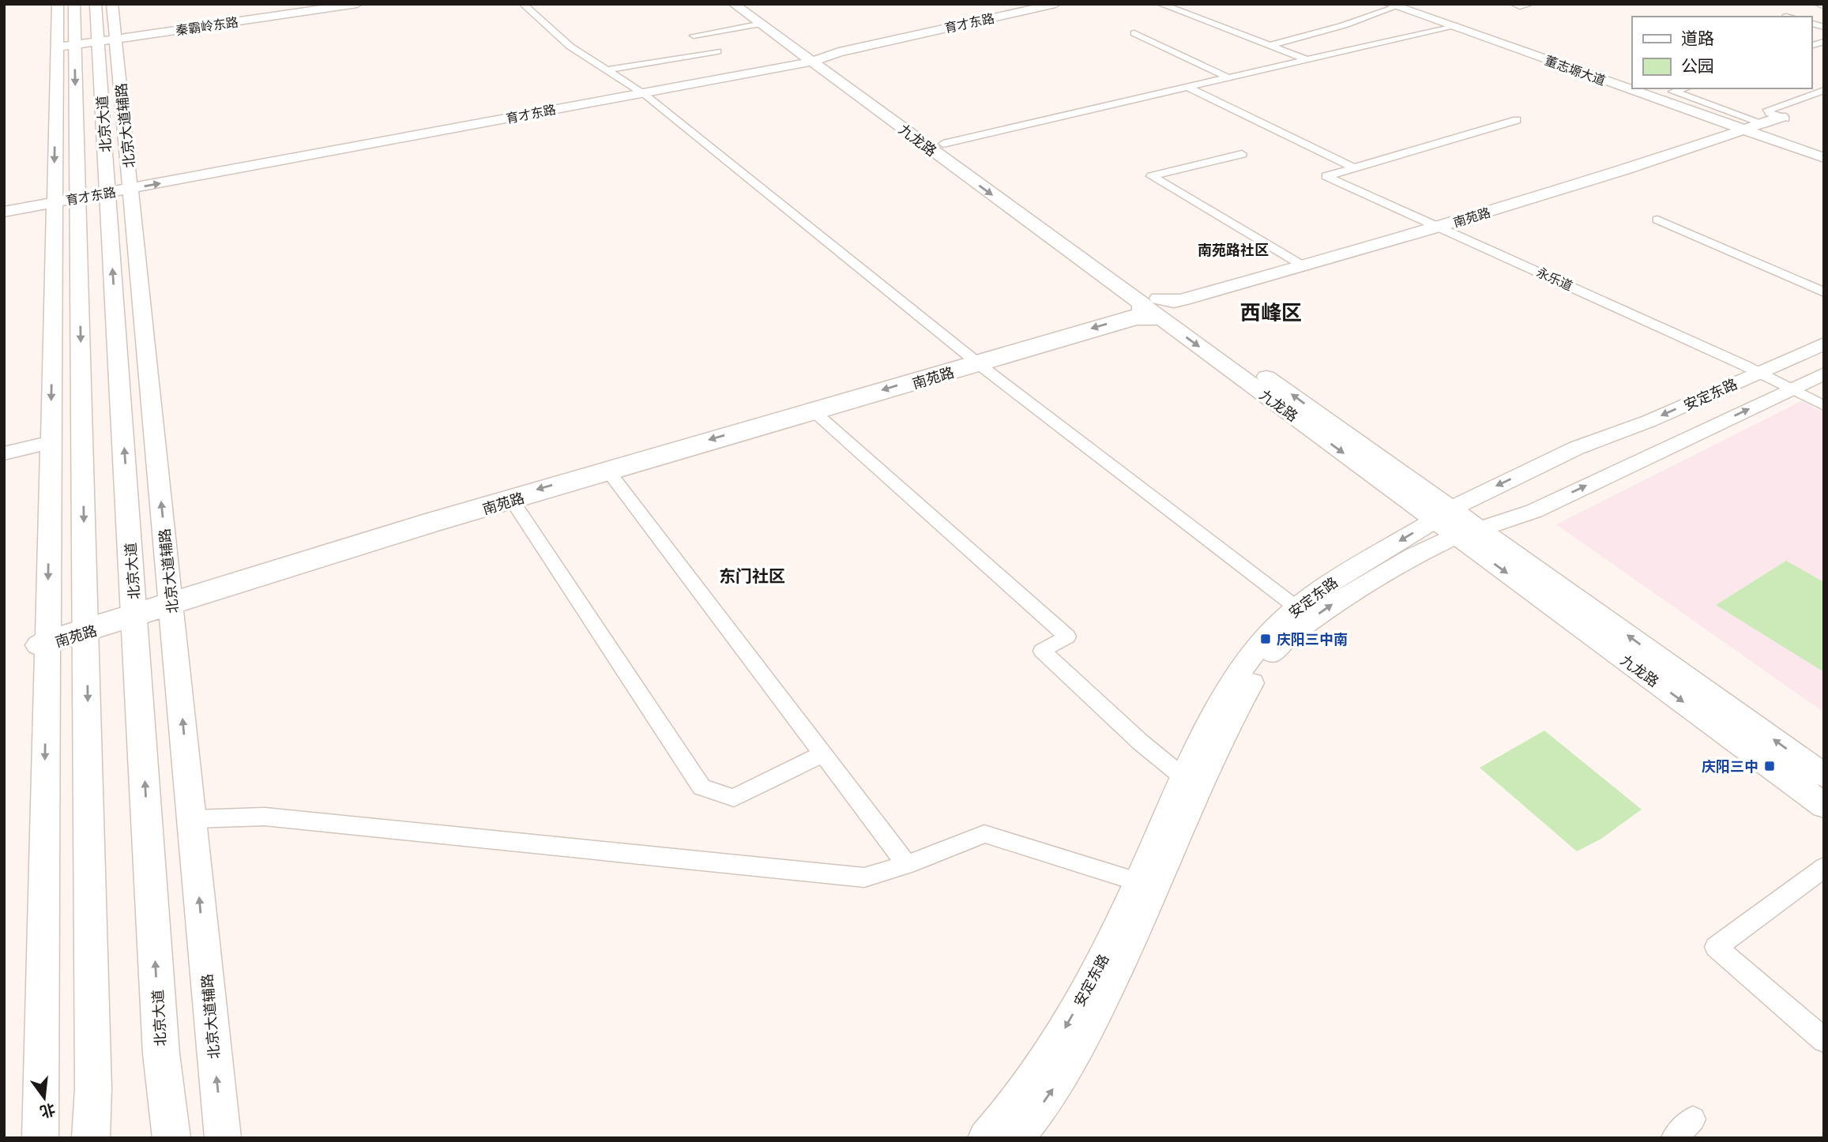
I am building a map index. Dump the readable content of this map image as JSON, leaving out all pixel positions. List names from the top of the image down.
{
  "streets": {
    "main road": [
      "育才东路",
      "秦霸岭东路",
      "董志塬大道",
      "北京大道",
      "北京大道辅路",
      "九龙路",
      "南苑路",
      "安定东路"
    ],
    "street": ["永乐道"]
  },
  "crossings": [
    ["育才东路", "北京大道"],
    ["育才东路", "北京大道辅路"],
    ["育才东路", "九龙路"],
    ["秦霸岭东路", "北京大道"],
    ["董志塬大道", "南苑路"],
    ["北京大道", "北京大道辅路"],
    ["北京大道", "南苑路"],
    ["北京大道辅路", "南苑路"],
    ["九龙路", "南苑路"],
    ["九龙路", "安定东路"],
    ["南苑路", "永乐道"],
    ["永乐道", "安定东路"]
  ],
  "districts": ["南苑路社区", "西峰区", "东门社区"],
  "places": {
    "transit": ["庆阳三中南", "庆阳三中"]
  },
  "legend": ["道路", "公园"],
  "north": "bottom"
}
